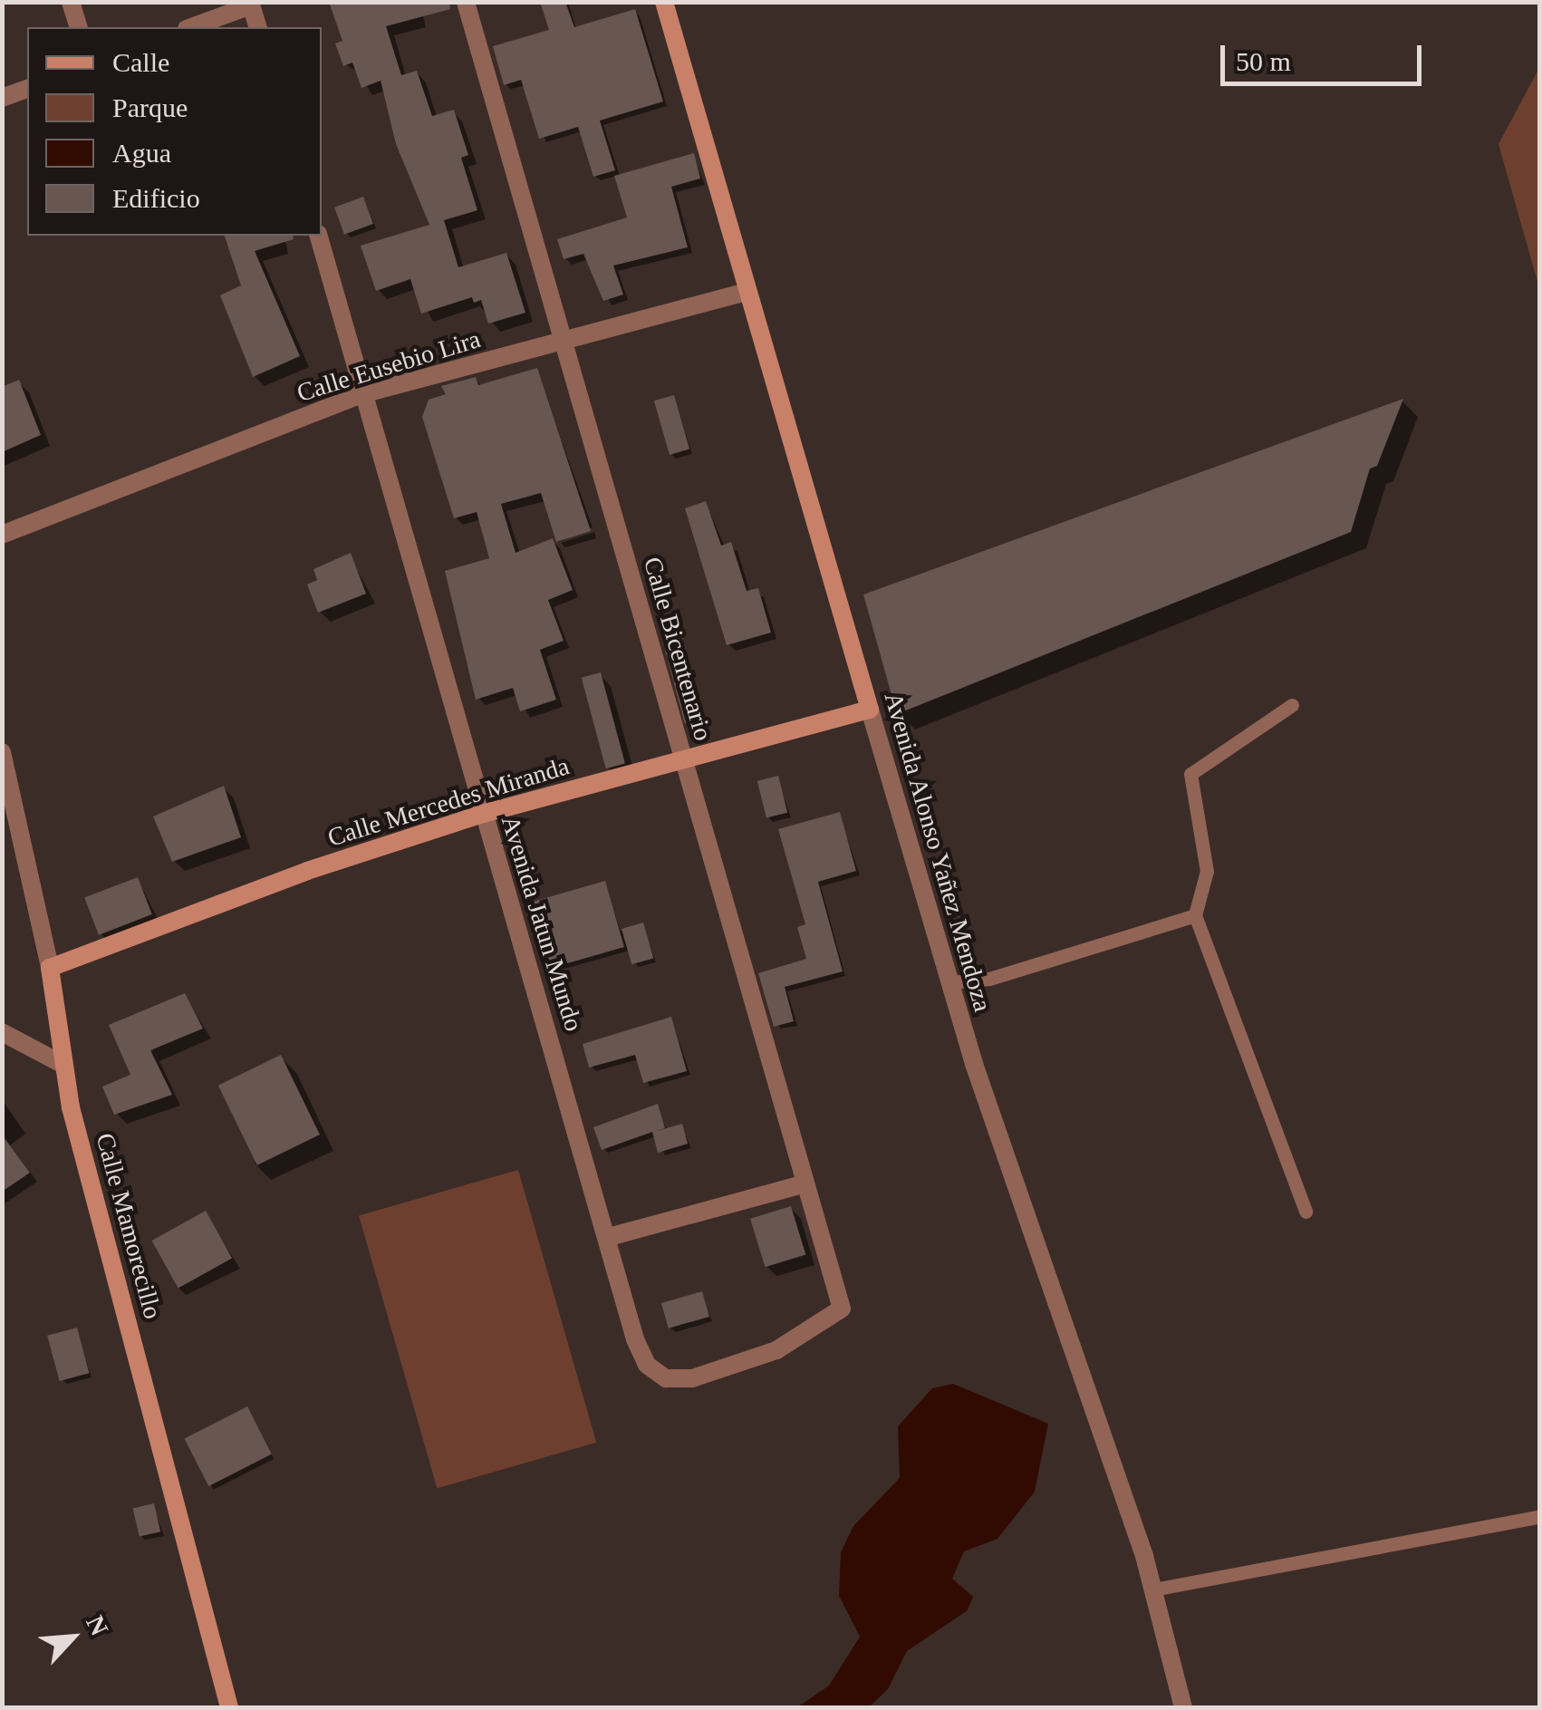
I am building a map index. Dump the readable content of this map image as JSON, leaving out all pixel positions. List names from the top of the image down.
{
  "streets": {
    "street": [
      "Calle Eusebio Lira",
      "Calle Bicentenario",
      "Calle Mercedes Miranda",
      "Avenida Alonso Yañez Mendoza",
      "Avenida Jatun Mundo",
      "Calle Mamorecillo"
    ]
  },
  "crossings": [
    ["Calle Eusebio Lira", "Calle Bicentenario"],
    ["Calle Eusebio Lira", "Avenida Alonso Yañez Mendoza"],
    ["Calle Eusebio Lira", "Avenida Jatun Mundo"],
    ["Calle Bicentenario", "Calle Mercedes Miranda"],
    ["Calle Bicentenario", "Avenida Jatun Mundo"],
    ["Calle Mercedes Miranda", "Avenida Alonso Yañez Mendoza"],
    ["Calle Mercedes Miranda", "Avenida Jatun Mundo"],
    ["Calle Mercedes Miranda", "Calle Mamorecillo"]
  ],
  "legend": [
    "Calle",
    "Parque",
    "Agua",
    "Edificio"
  ],
  "scale_bar": "50 m",
  "north": "top right"
}
